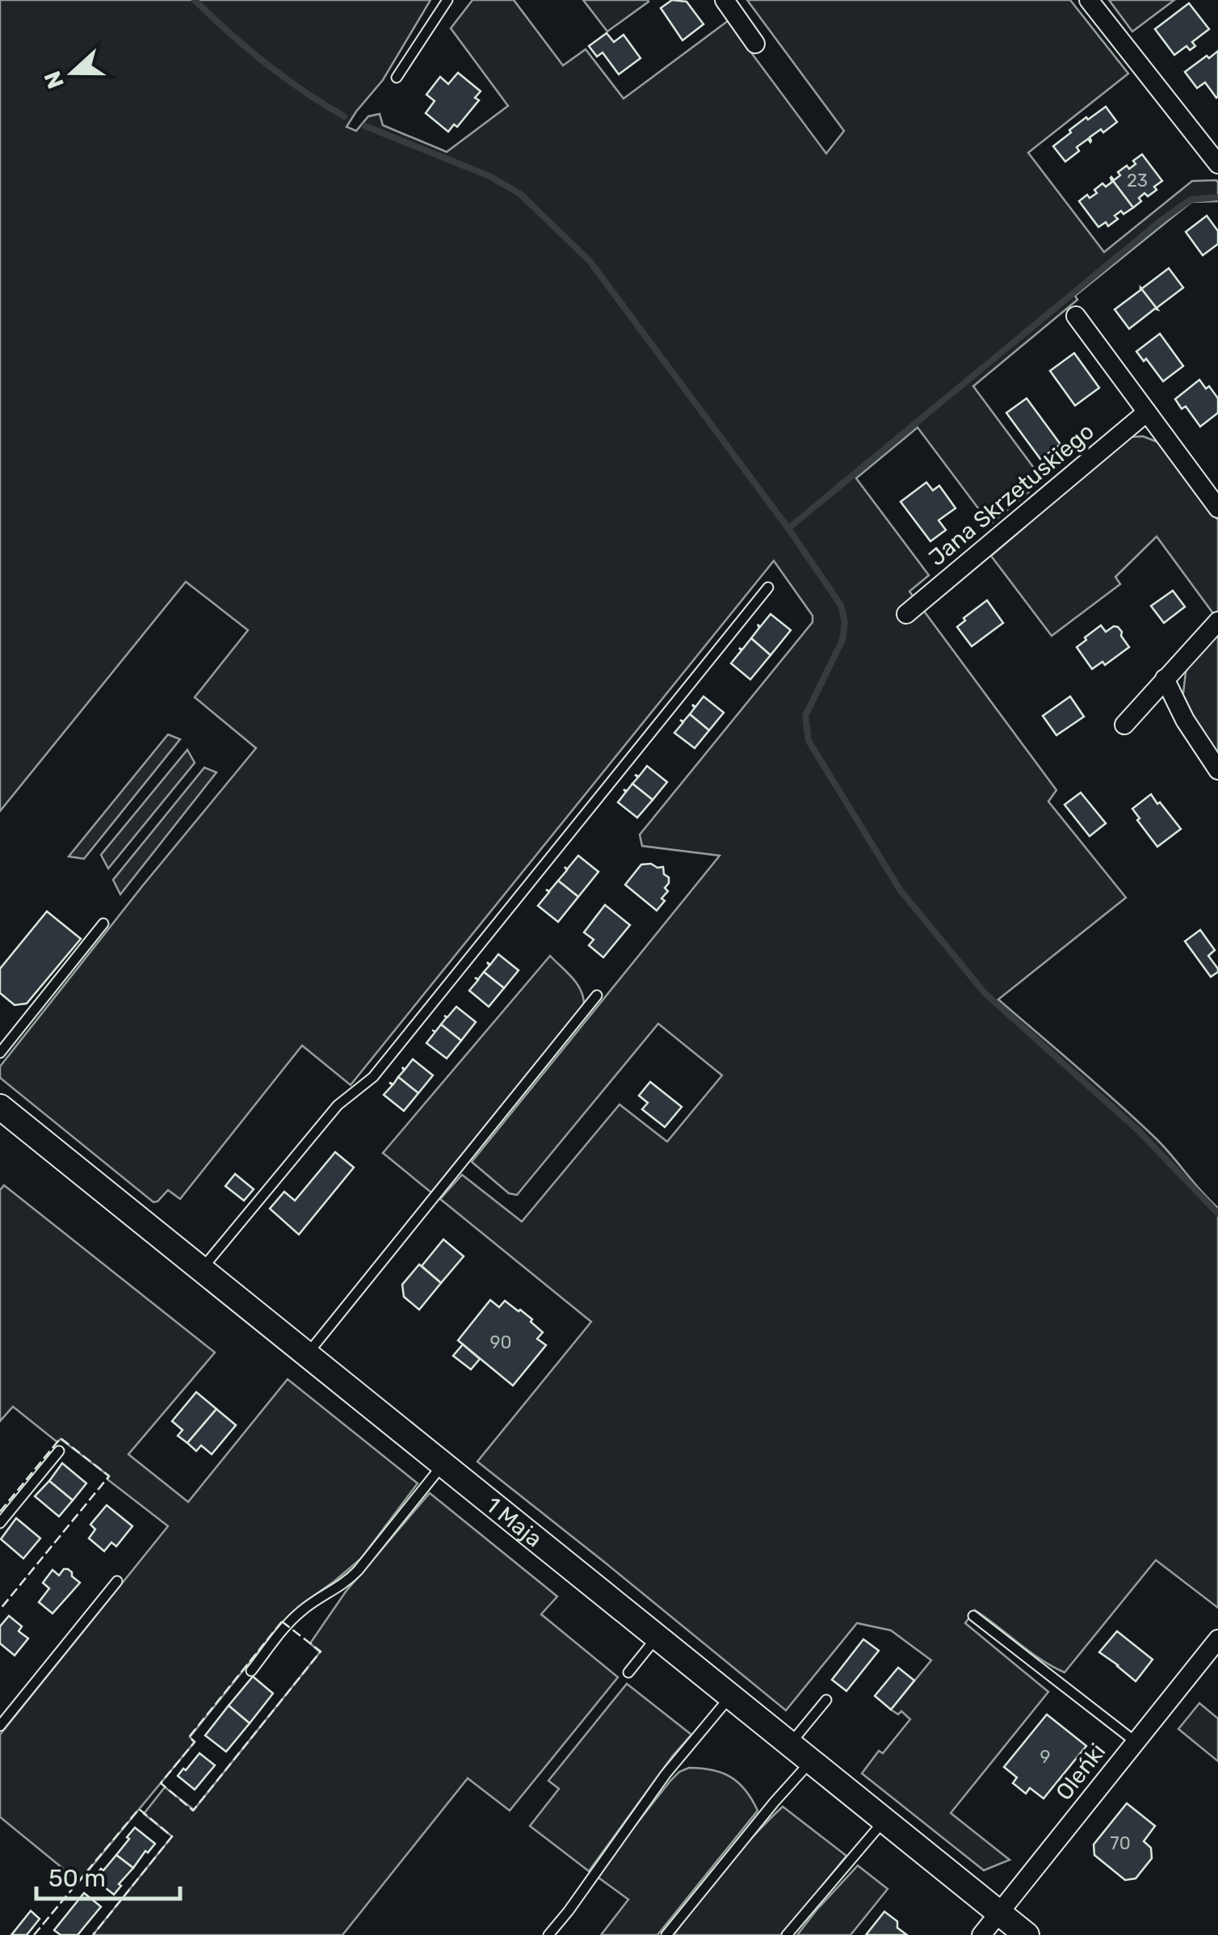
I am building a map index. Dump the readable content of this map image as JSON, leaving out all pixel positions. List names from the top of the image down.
{
  "streets": {
    "main road": ["1 Maja"],
    "street": ["Jana Skrzetuskiego", "Oleńki"]
  },
  "crossings": [
    ["1 Maja", "Oleńki"]
  ],
  "house_numbers": [
    "23",
    "90",
    "9",
    "70"
  ],
  "scale_bar": "50 m",
  "north": "left"
}
